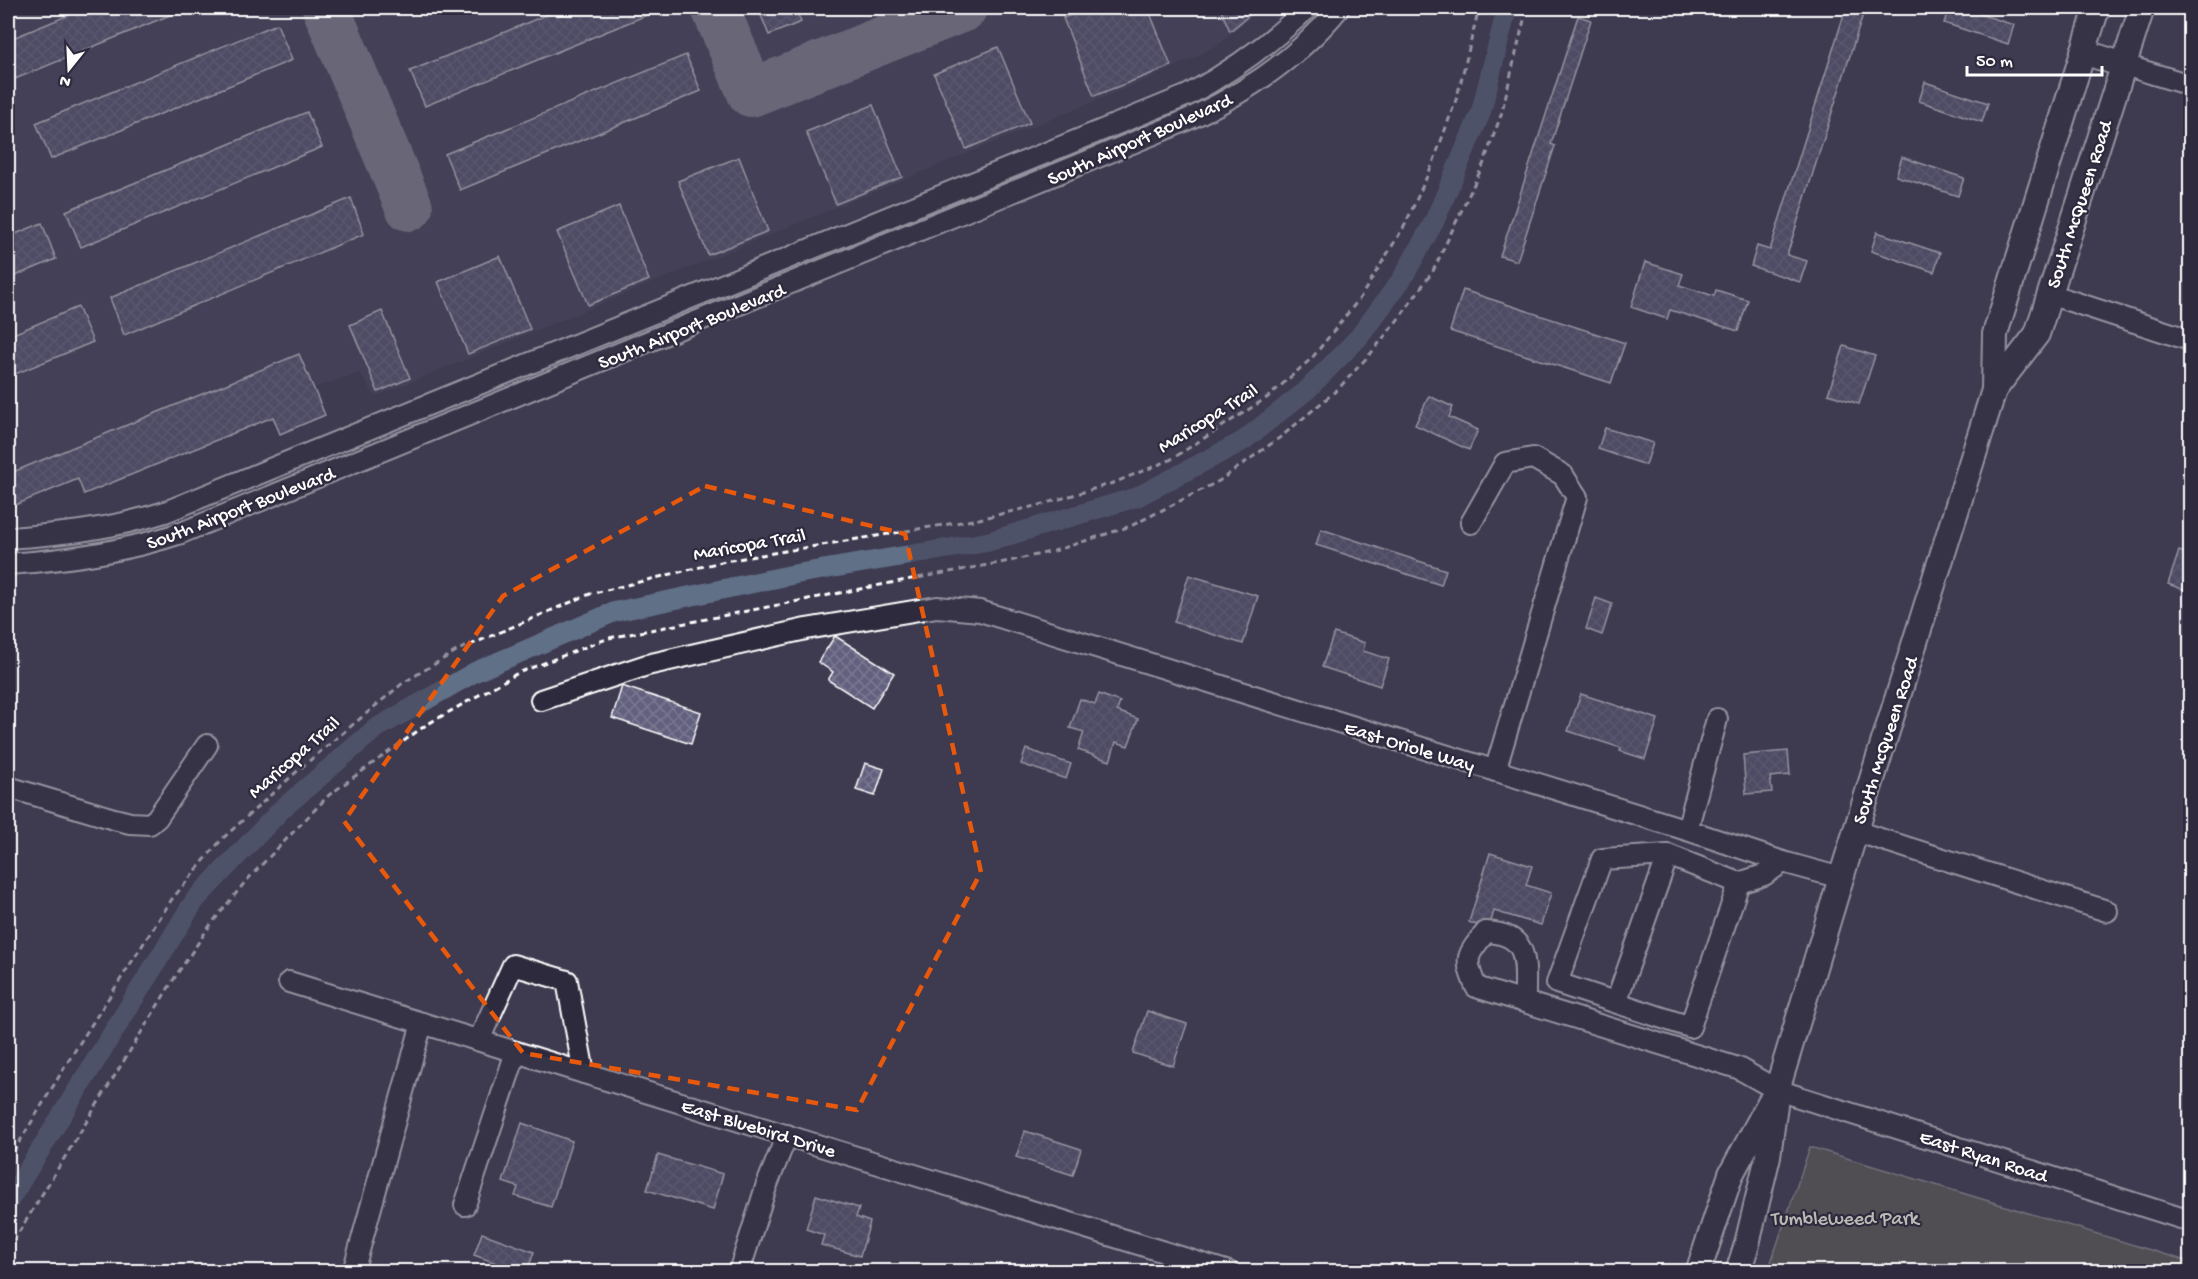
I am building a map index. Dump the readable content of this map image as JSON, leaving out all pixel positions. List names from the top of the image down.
{
  "streets": {
    "main road": ["South McQueen Road"],
    "street": [
      "South Airport Boulevard",
      "East Oriole Way",
      "East Bluebird Drive",
      "East Ryan Road"
    ],
    "path": ["Maricopa Trail"]
  },
  "crossings": [
    ["South McQueen Road", "East Oriole Way"],
    ["South McQueen Road", "East Ryan Road"]
  ],
  "parks": ["Tumbleweed Park"],
  "scale_bar": "50 m",
  "north": "bottom"
}
